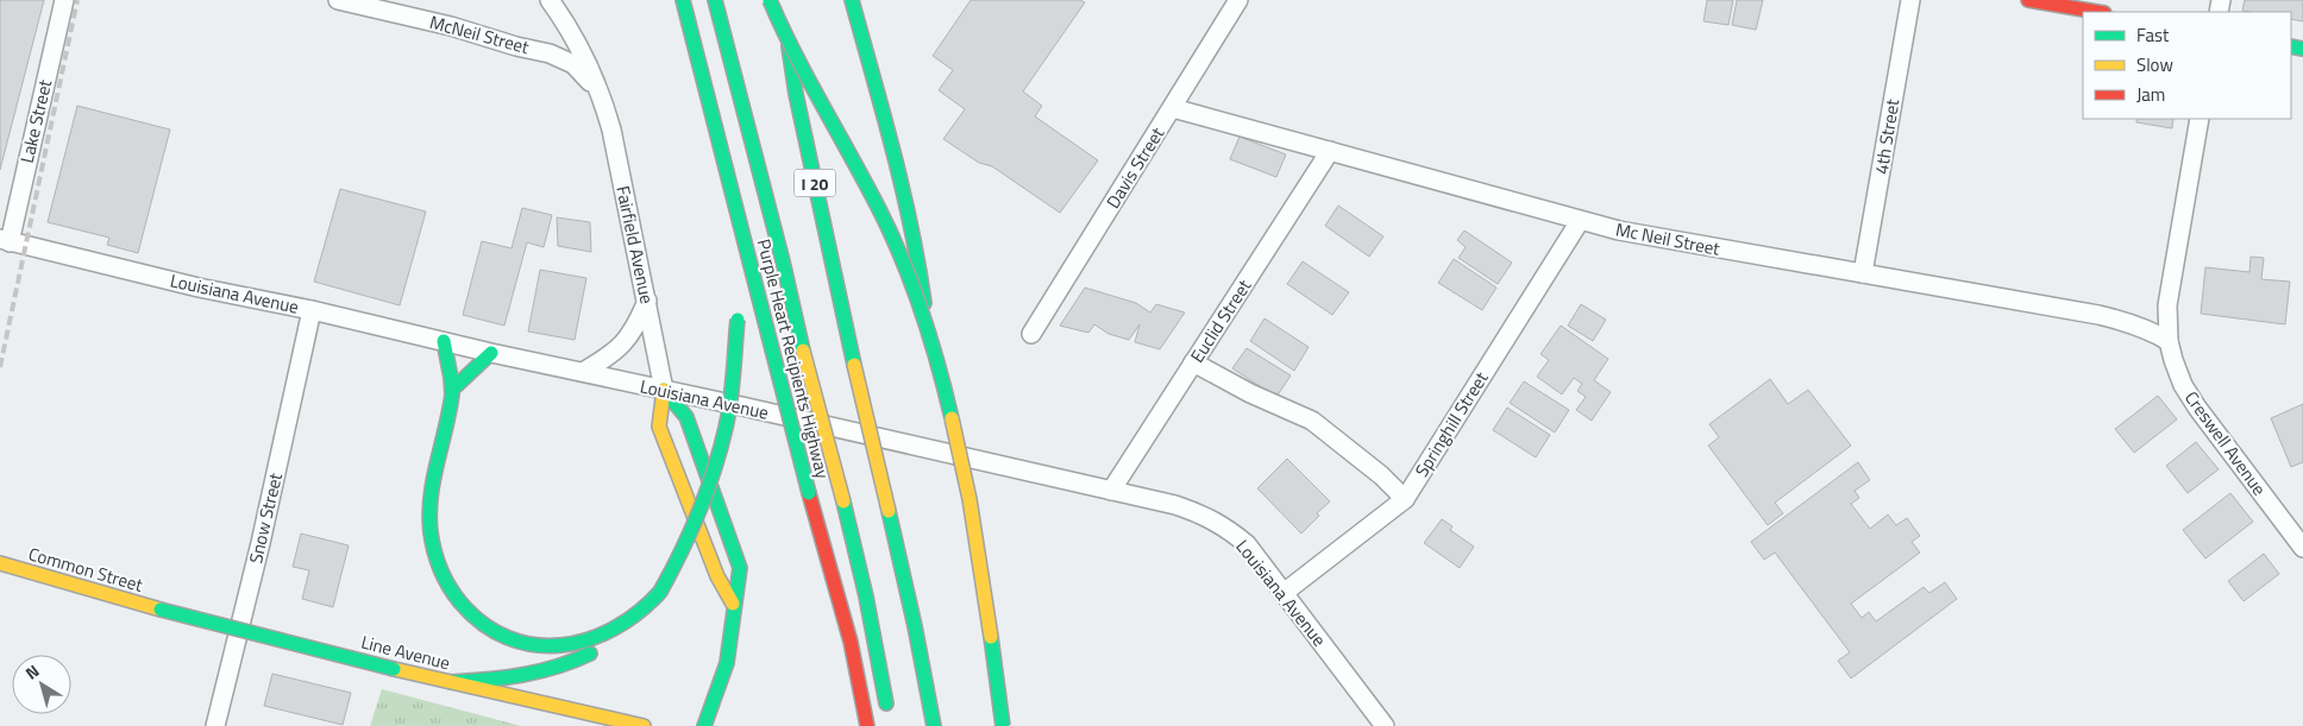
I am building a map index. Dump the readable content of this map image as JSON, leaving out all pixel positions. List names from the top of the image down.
{
  "streets": {
    "main road": [
      "I 20",
      "Fairfield Avenue",
      "Purple Heart Recipients Highway",
      "Common Street",
      "Line Avenue"
    ],
    "street": [
      "McNeil Street",
      "Lake Street",
      "4th Street",
      "Davis Street",
      "Mc Neil Street",
      "Louisiana Avenue",
      "Euclid Street",
      "Springhill Street",
      "Creswell Avenue",
      "Snow Street"
    ]
  },
  "crossings": [
    ["McNeil Street", "Fairfield Avenue"],
    ["Lake Street", "Louisiana Avenue"],
    ["4th Street", "Mc Neil Street"],
    ["Davis Street", "Mc Neil Street"],
    ["Mc Neil Street", "Euclid Street"],
    ["Mc Neil Street", "Springhill Street"],
    ["Mc Neil Street", "Creswell Avenue"],
    ["Fairfield Avenue", "Louisiana Avenue"],
    ["Louisiana Avenue", "Euclid Street"],
    ["Louisiana Avenue", "Springhill Street"],
    ["Louisiana Avenue", "Snow Street"],
    ["Common Street", "Line Avenue"]
  ],
  "legend": ["Fast", "Slow", "Jam"],
  "north": "top left"
}
